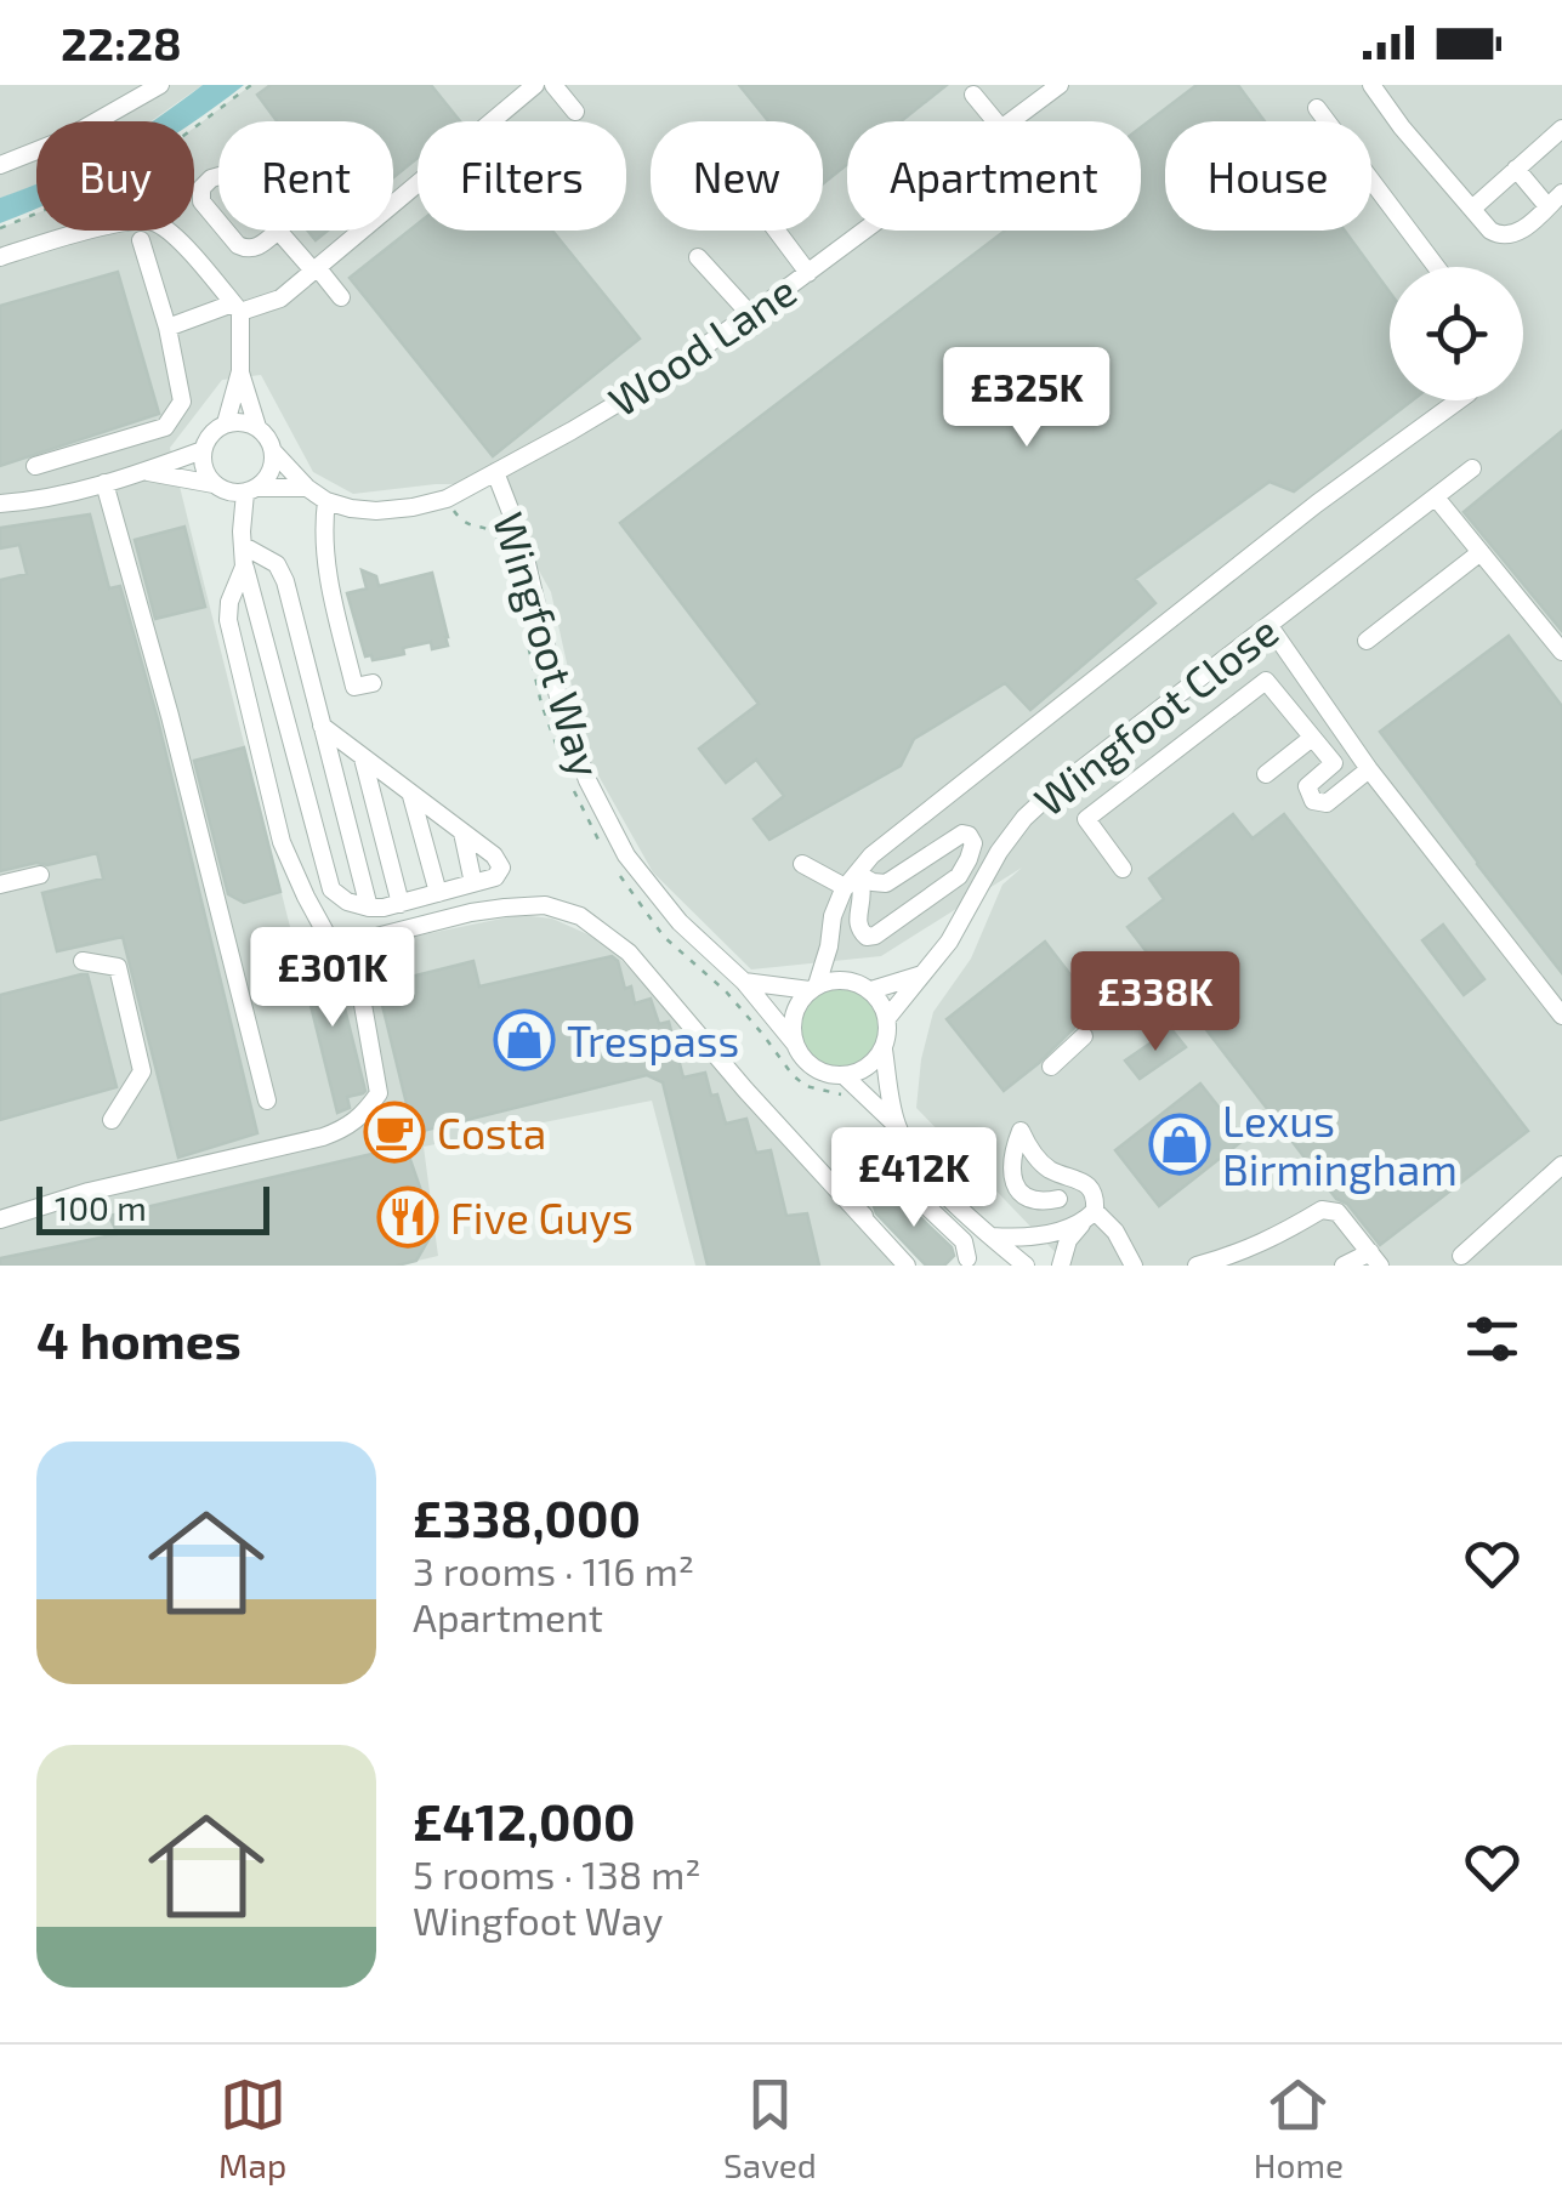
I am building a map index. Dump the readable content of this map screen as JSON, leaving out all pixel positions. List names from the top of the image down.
{
  "streets": {
    "street": ["Wood Lane", "Wingfoot Way", "Wingfoot Close"]
  },
  "crossings": [
    ["Wood Lane", "Wingfoot Way"],
    ["Wingfoot Way", "Wingfoot Close"]
  ],
  "places": {
    "shop": ["Trespass", "Lexus Birmingham"],
    "cafe": ["Costa"],
    "restaurant": ["Five Guys"]
  },
  "scale_bar": "100 m",
  "page": {
    "status": "22:28",
    "chip": [
      "Buy",
      "Rent",
      "Filters",
      "New",
      "Apartment",
      "House"
    ],
    "price": [
      "£325K",
      "£301K",
      "£338K",
      "£412K"
    ],
    "scale": "100 m",
    "heading": "4 homes",
    "list": [
      {
        "name": "£338,000",
        "note": "3 rooms · 116 m² · Apartment"
      },
      {
        "name": "£412,000",
        "note": "5 rooms · 138 m² · Wingfoot Way"
      }
    ],
    "tabs": ["Map", "Saved", "Home"]
  }
}
